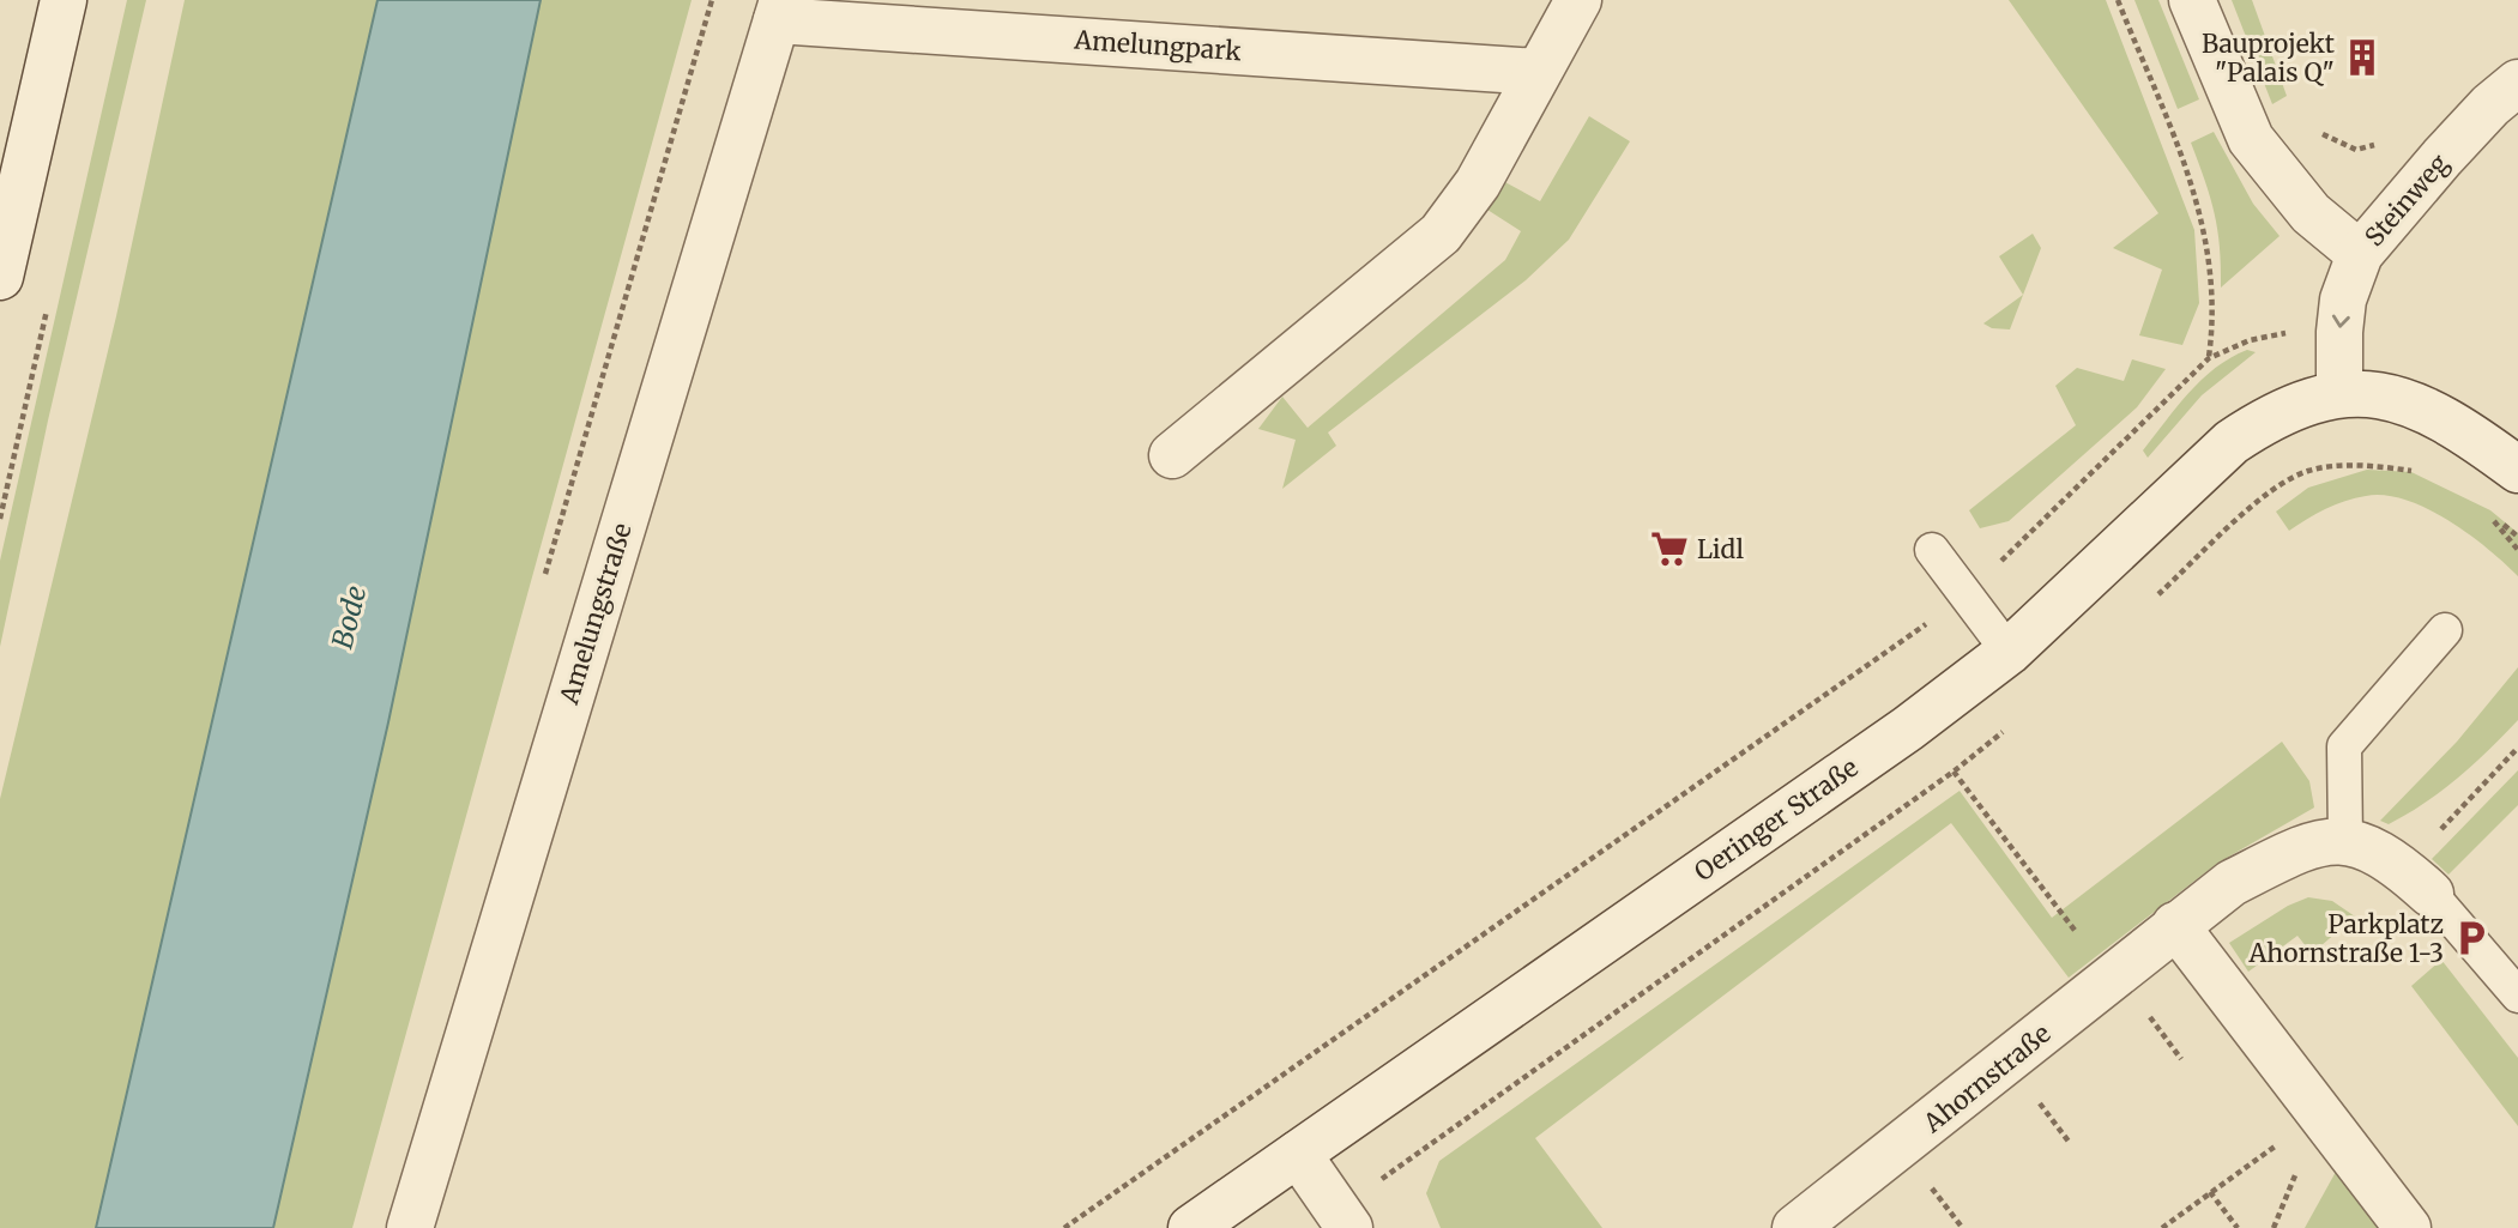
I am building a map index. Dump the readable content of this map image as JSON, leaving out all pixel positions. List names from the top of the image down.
{
  "streets": {
    "street": [
      "Amelungpark",
      "Steinweg",
      "Amelungstraße",
      "Oeringer Straße",
      "Ahornstraße"
    ]
  },
  "crossings": [
    ["Amelungpark", "Amelungstraße"],
    ["Steinweg", "Oeringer Straße"]
  ],
  "water": ["Bode"],
  "places": {
    "building": ["Bauprojekt \"Palais Q\""],
    "supermarket": ["Lidl"],
    "parking": ["Parkplatz Ahornstraße 1-3"]
  }
}
